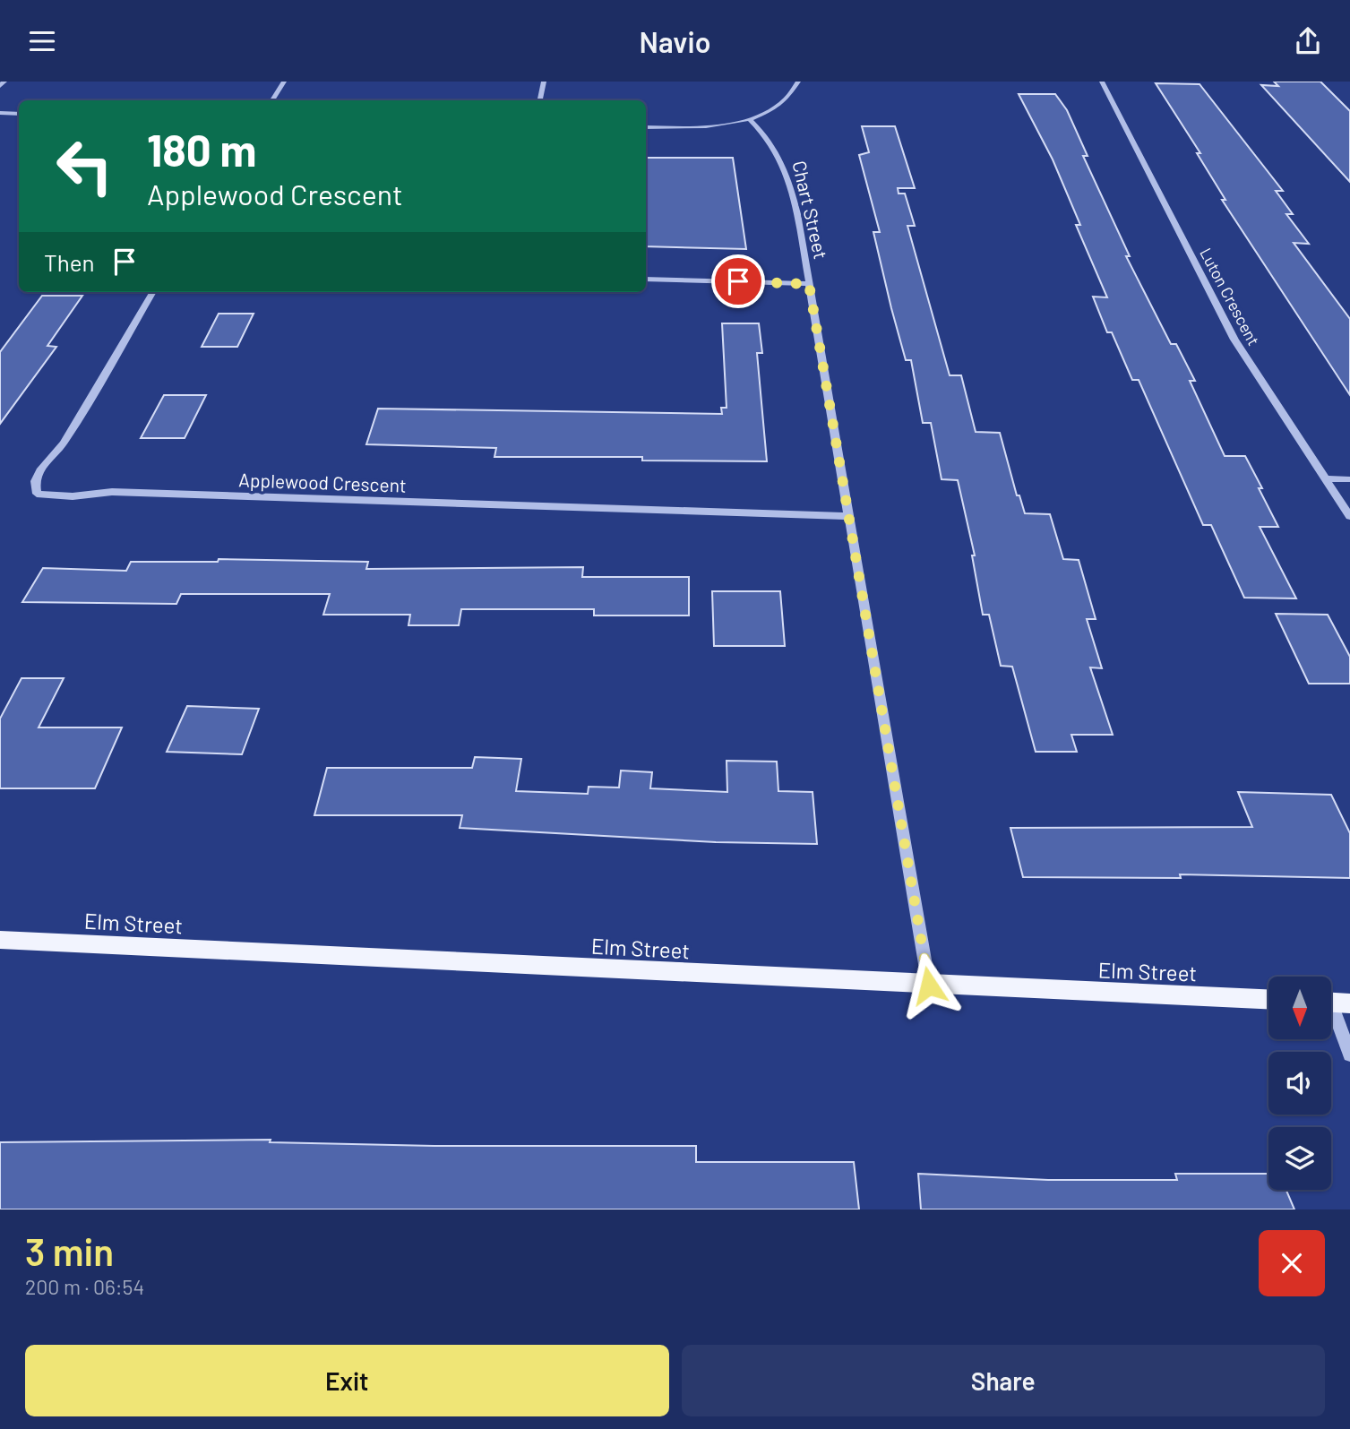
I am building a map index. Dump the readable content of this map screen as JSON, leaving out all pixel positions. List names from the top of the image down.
{
  "streets": {
    "main road": ["Elm Street"],
    "street": ["Chart Street", "Luton Crescent", "Applewood Crescent"]
  },
  "crossings": [
    ["Chart Street", "Applewood Crescent"],
    ["Chart Street", "Elm Street"]
  ],
  "north": "bottom",
  "page": {
    "header": "Navio",
    "turn": ["180 m", "Applewood Crescent"],
    "then": "Then",
    "heading": ["3 min", "200 m · 06:54"],
    "buttons": ["Exit", "Share"]
  }
}
